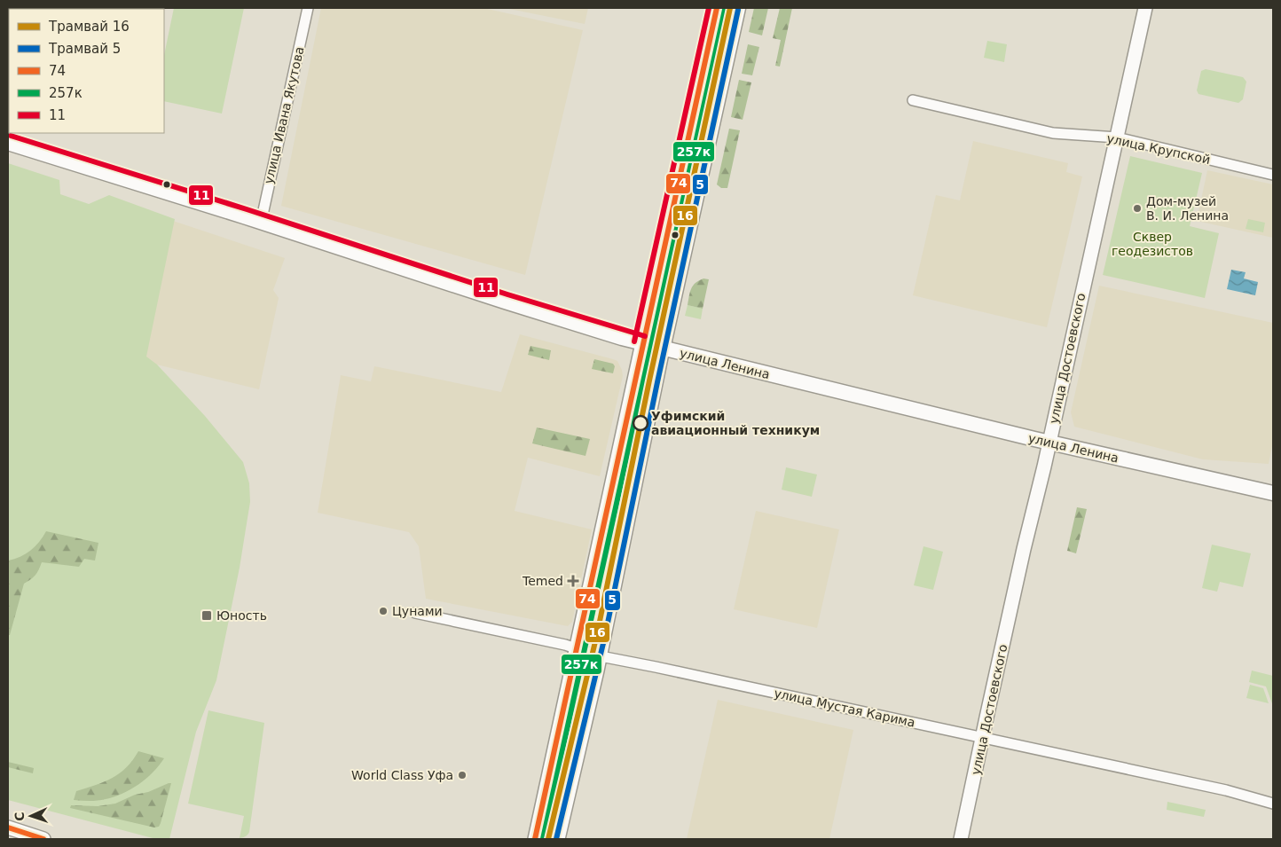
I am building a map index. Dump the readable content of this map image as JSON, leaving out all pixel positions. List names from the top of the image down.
{
  "streets": {
    "main road": ["улица Ленина"],
    "street": [
      "улица Ивана Якутова",
      "улица Крупской",
      "улица Достоевского",
      "улица Мустая Карима"
    ]
  },
  "crossings": [
    ["улица Ивана Якутова", "улица Ленина"],
    ["улица Крупской", "улица Достоевского"],
    ["улица Достоевского", "улица Ленина"],
    ["улица Достоевского", "улица Мустая Карима"]
  ],
  "parks": ["Сквер геодезистов"],
  "places": {
    "other": [
      "Дом-музей В. И. Ленина",
      "Уфимский авиационный техникум",
      "Цунами",
      "World Class Уфа"
    ],
    "health": ["Temed"],
    "transit": ["Юность"]
  },
  "lines": [
    "tram line 16",
    "transit line 74",
    "transit line 11",
    "tram line 5",
    "transit line 257к"
  ],
  "legend": [
    "Трамвай 16",
    "Трамвай 5",
    "74",
    "257к",
    "11"
  ],
  "north": "left"
}
